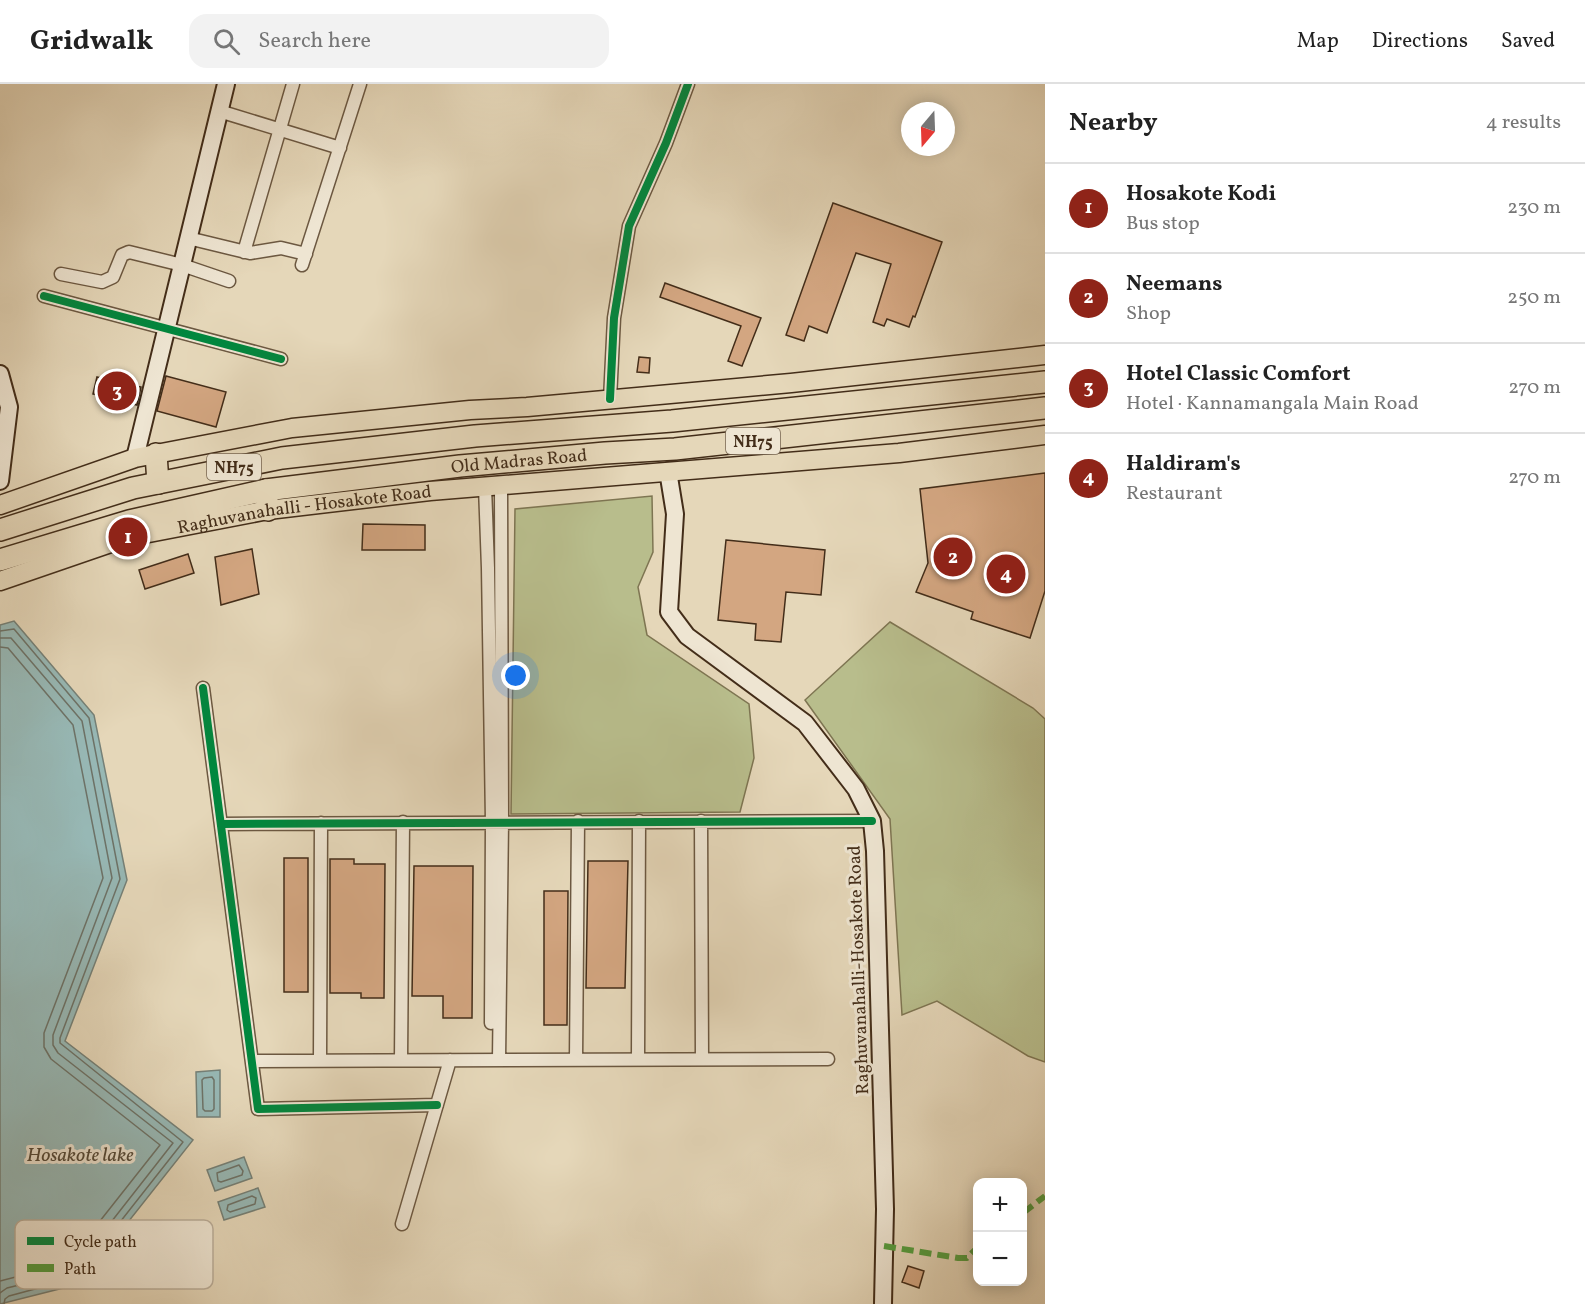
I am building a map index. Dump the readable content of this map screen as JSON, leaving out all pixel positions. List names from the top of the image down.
{
  "streets": {
    "highway": ["NH75", "Old Madras Road"],
    "main road": ["Raghuvanahalli - Hosakote Road", "Raghuvanahalli-Hosakote Road"]
  },
  "crossings": [
    ["Old Madras Road", "Raghuvanahalli - Hosakote Road"],
    ["Raghuvanahalli - Hosakote Road", "Raghuvanahalli-Hosakote Road"]
  ],
  "water": ["Hosakote lake"],
  "legend": ["Cycle path", "Path"],
  "north": "bottom",
  "page": {
    "header": "Gridwalk",
    "search": "Search here",
    "nav": ["Map", "Directions", "Saved"],
    "heading": ["Nearby", "4 results"],
    "list": [
      {
        "mark": "1",
        "name": "Hosakote Kodi",
        "note": "Bus stop",
        "value": "230 m"
      },
      {
        "mark": "2",
        "name": "Neemans",
        "note": "Shop",
        "value": "250 m"
      },
      {
        "mark": "3",
        "name": "Hotel Classic Comfort",
        "note": "Hotel · Kannamangala Main Road",
        "value": "270 m"
      },
      {
        "mark": "4",
        "name": "Haldiram's",
        "note": "Restaurant",
        "value": "270 m"
      }
    ],
    "pins": [
      "3",
      "1",
      "2",
      "4"
    ],
    "map_buttons": ["+", "−"]
  }
}
